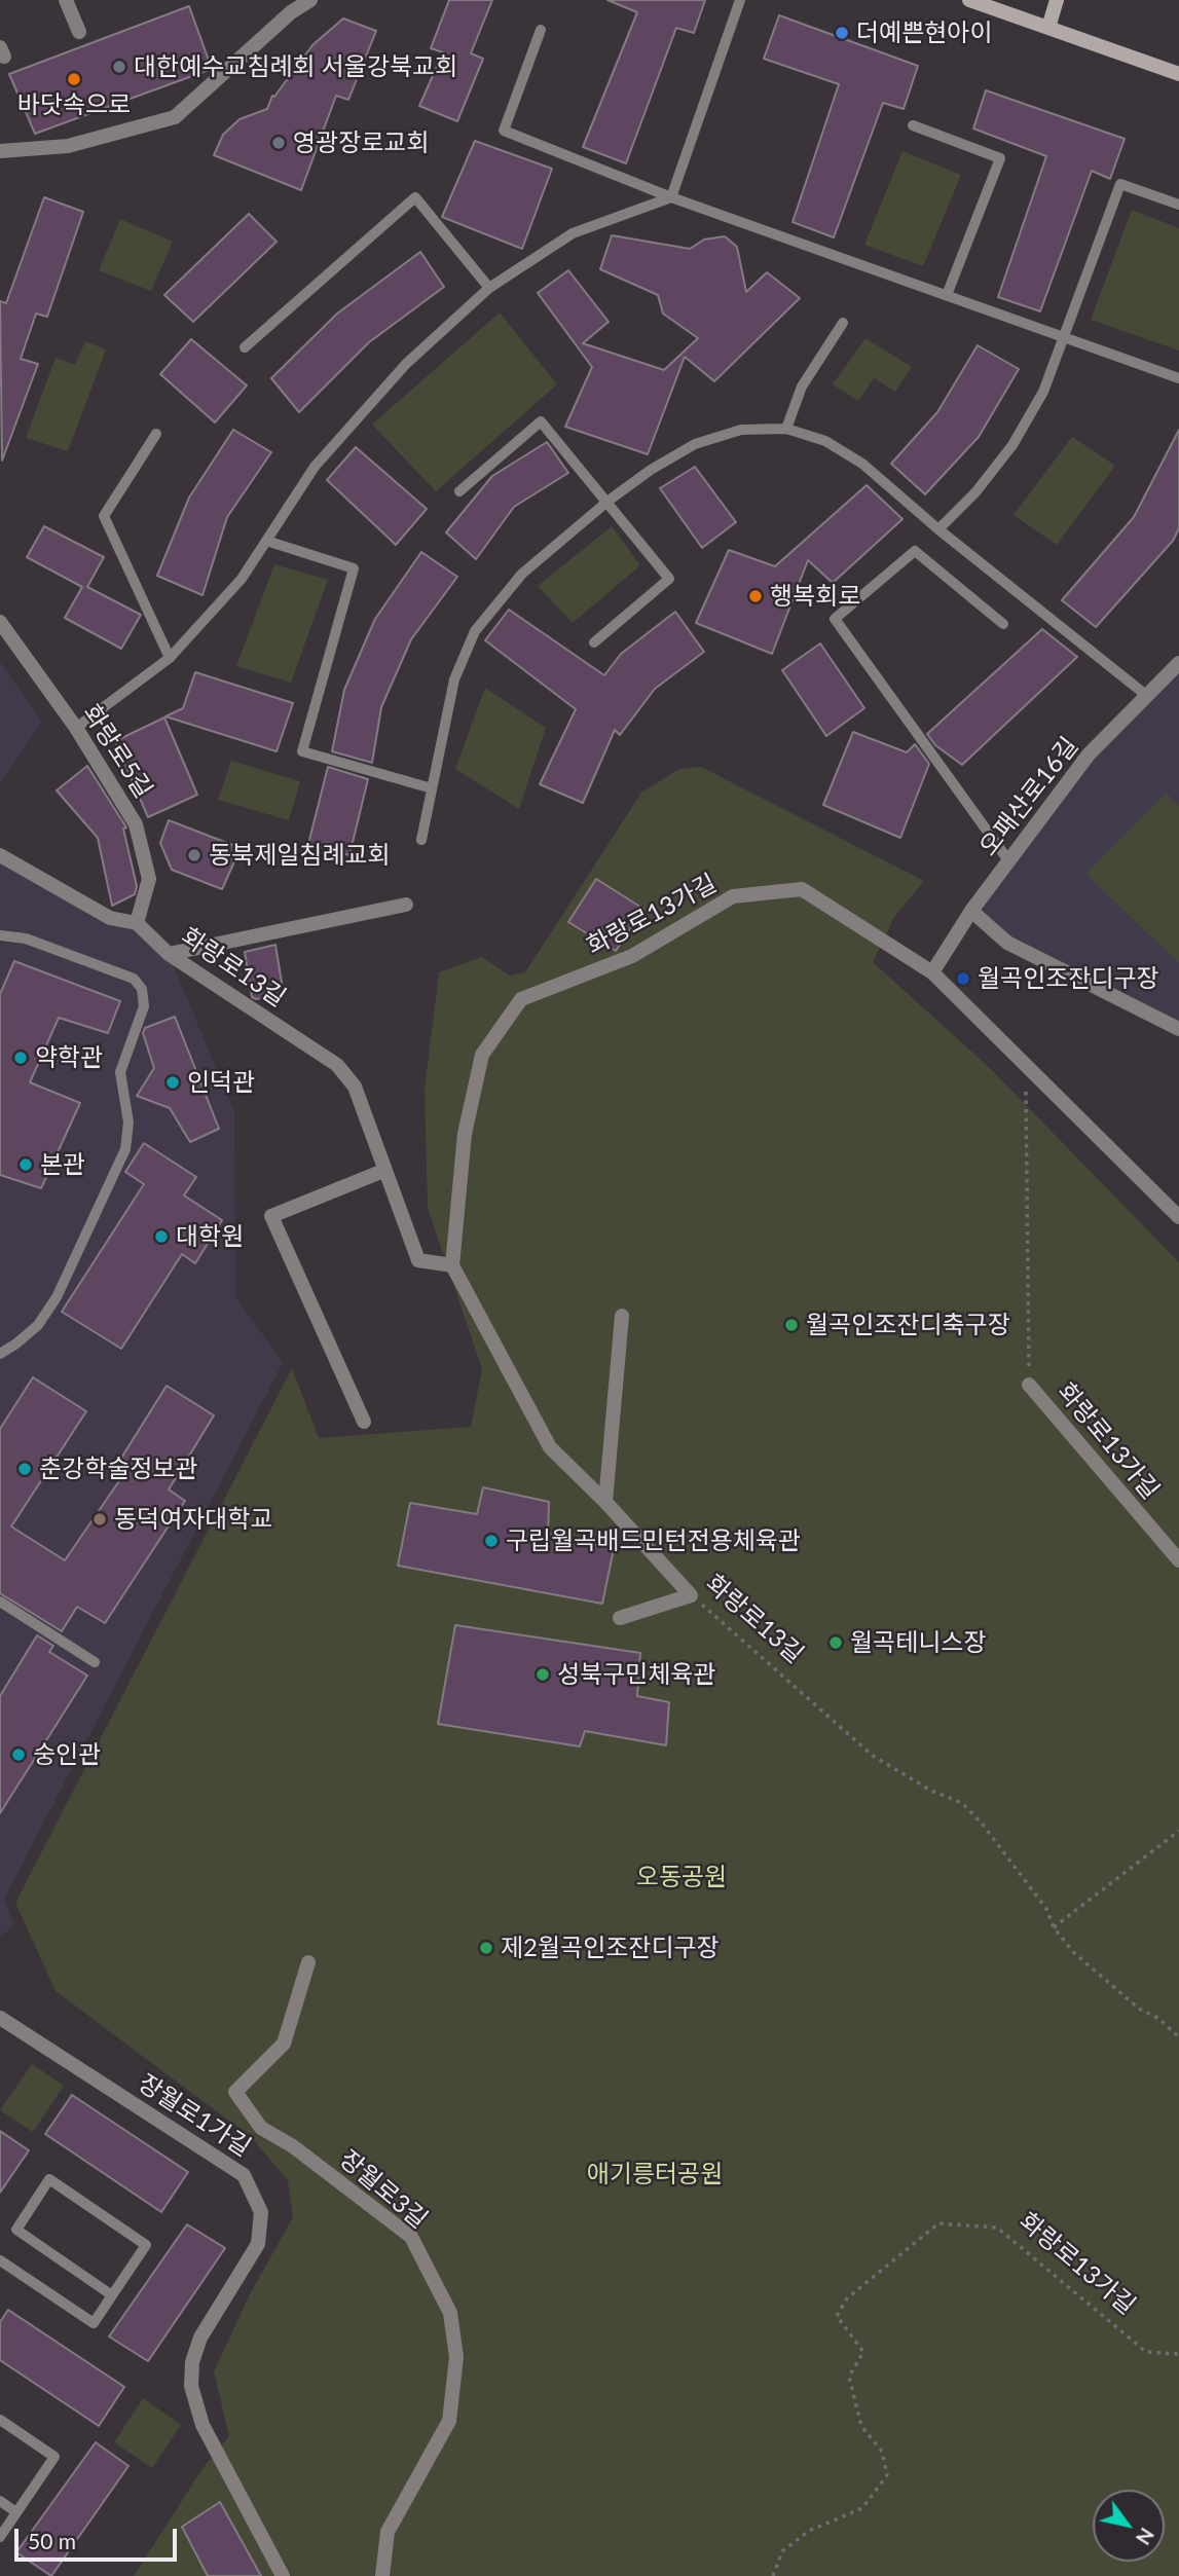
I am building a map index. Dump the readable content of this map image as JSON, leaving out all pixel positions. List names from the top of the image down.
{
  "streets": {
    "street": [
      "화랑로5길",
      "오패산로16길",
      "화랑로13가길",
      "화랑로13길",
      "장월로1가길",
      "장월로3길"
    ]
  },
  "crossings": [
    ["화랑로5길", "화랑로13길"],
    ["오패산로16길", "화랑로13가길"],
    ["화랑로13가길", "화랑로13길"]
  ],
  "parks": ["오동공원", "애기릉터공원"],
  "places": [
    "더예쁜현아이",
    "대한예수교침례회 서울강북교회",
    "바닷속으로",
    "영광장로교회",
    "행복회로",
    "동북제일침례교회",
    "월곡인조잔디구장",
    "약학관",
    "인덕관",
    "본관",
    "대학원",
    "월곡인조잔디축구장",
    "춘강학술정보관",
    "동덕여자대학교",
    "구립월곡배드민턴전용체육관",
    "월곡테니스장",
    "성북구민체육관",
    "숭인관",
    "제2월곡인조잔디구장"
  ],
  "scale_bar": "50 m",
  "north": "bottom right"
}
